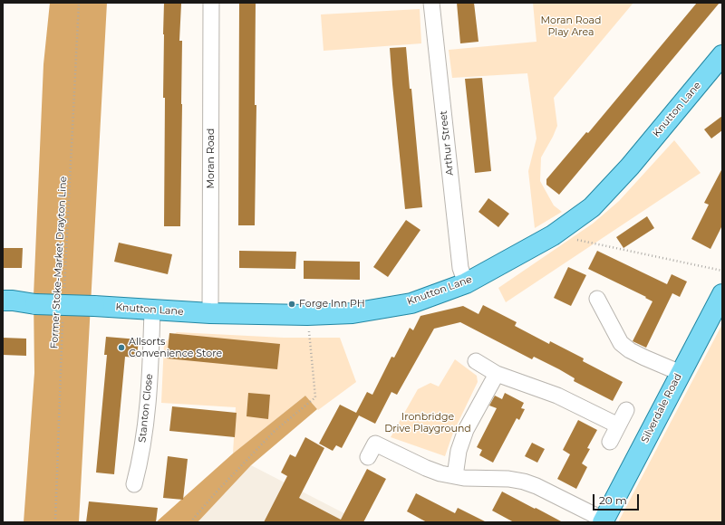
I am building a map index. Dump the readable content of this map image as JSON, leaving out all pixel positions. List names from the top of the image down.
{
  "streets": {
    "main road": ["Knutton Lane", "Silverdale Road"],
    "street": ["Arthur Street", "Moran Road", "Stanton Close"],
    "path": ["Former Stoke-Market Drayton Line"]
  },
  "crossings": [
    ["Knutton Lane", "Arthur Street"],
    ["Knutton Lane", "Moran Road"],
    ["Knutton Lane", "Stanton Close"]
  ],
  "parks": ["Moran Road Play Area", "Ironbridge Drive Playground"],
  "places": ["Forge Inn PH", "Allsorts Convenience Store"],
  "scale_bar": "20 m"
}
